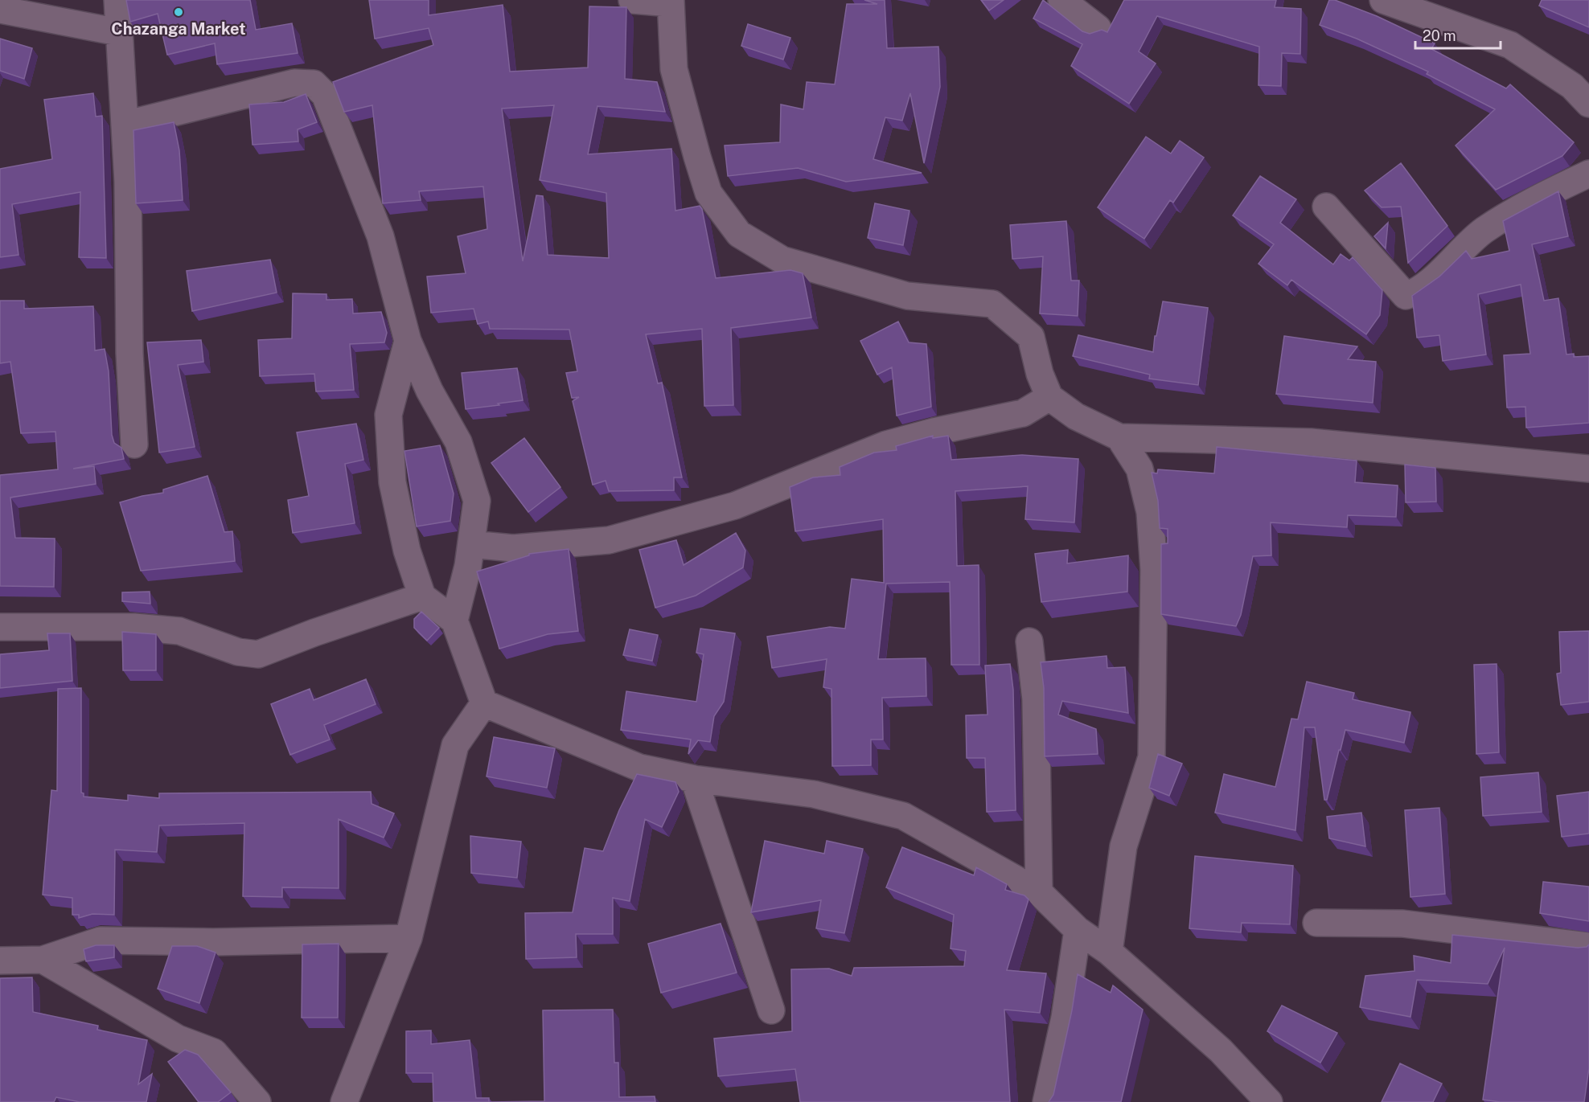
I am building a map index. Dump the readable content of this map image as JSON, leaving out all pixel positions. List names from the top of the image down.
{
  "places": ["Chazanga Market"],
  "scale_bar": "20 m"
}
